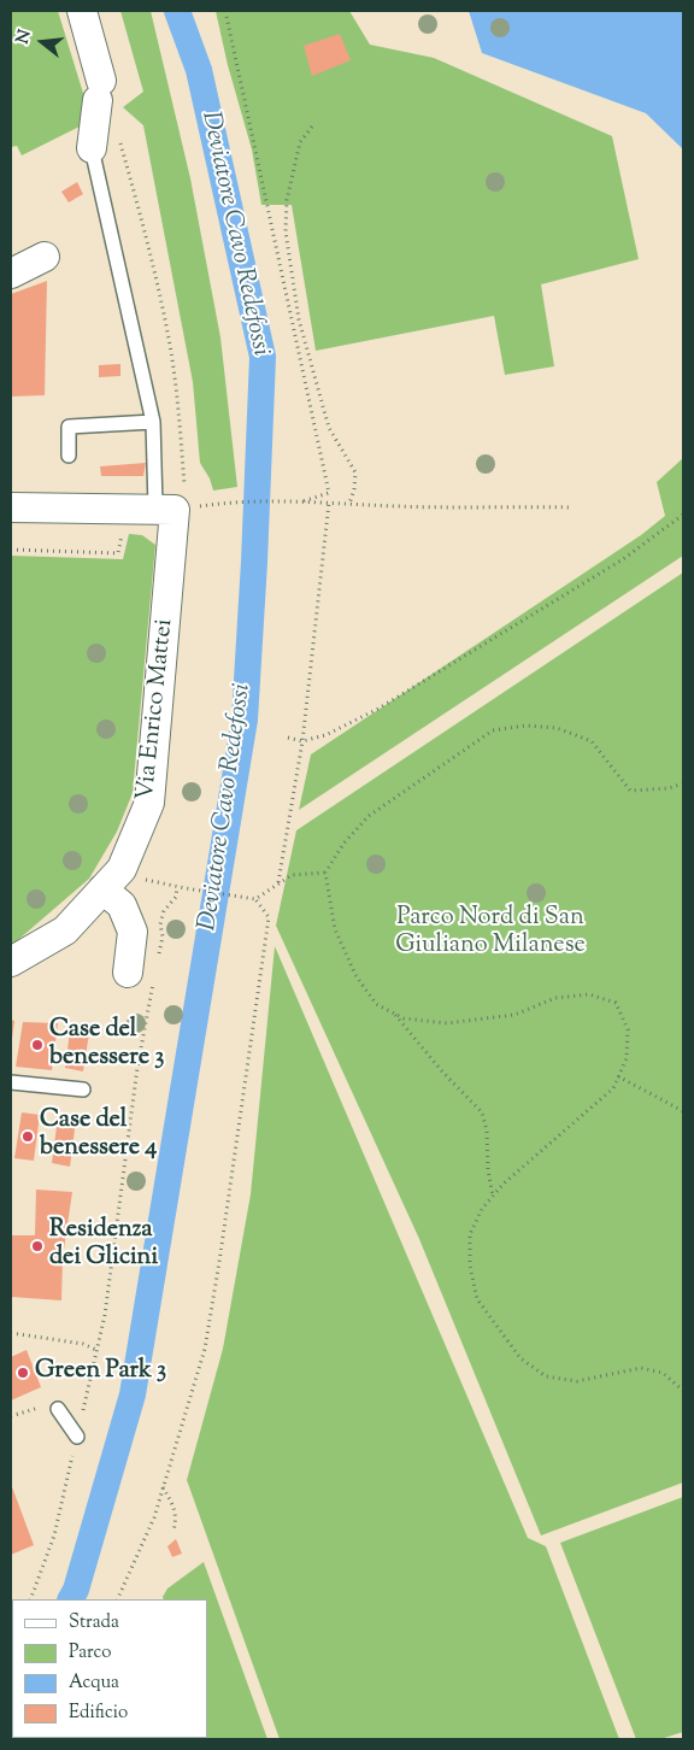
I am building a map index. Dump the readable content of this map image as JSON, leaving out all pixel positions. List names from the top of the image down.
{
  "streets": {
    "street": ["Via Enrico Mattei"]
  },
  "water": ["Deviatore Cavo Redefossi"],
  "parks": ["Parco Nord di San Giuliano Milanese"],
  "places": [
    "Case del benessere 3",
    "Case del benessere 4",
    "Residenza dei Glicini",
    "Green Park 3"
  ],
  "legend": [
    "Strada",
    "Parco",
    "Acqua",
    "Edificio"
  ],
  "north": "left"
}
